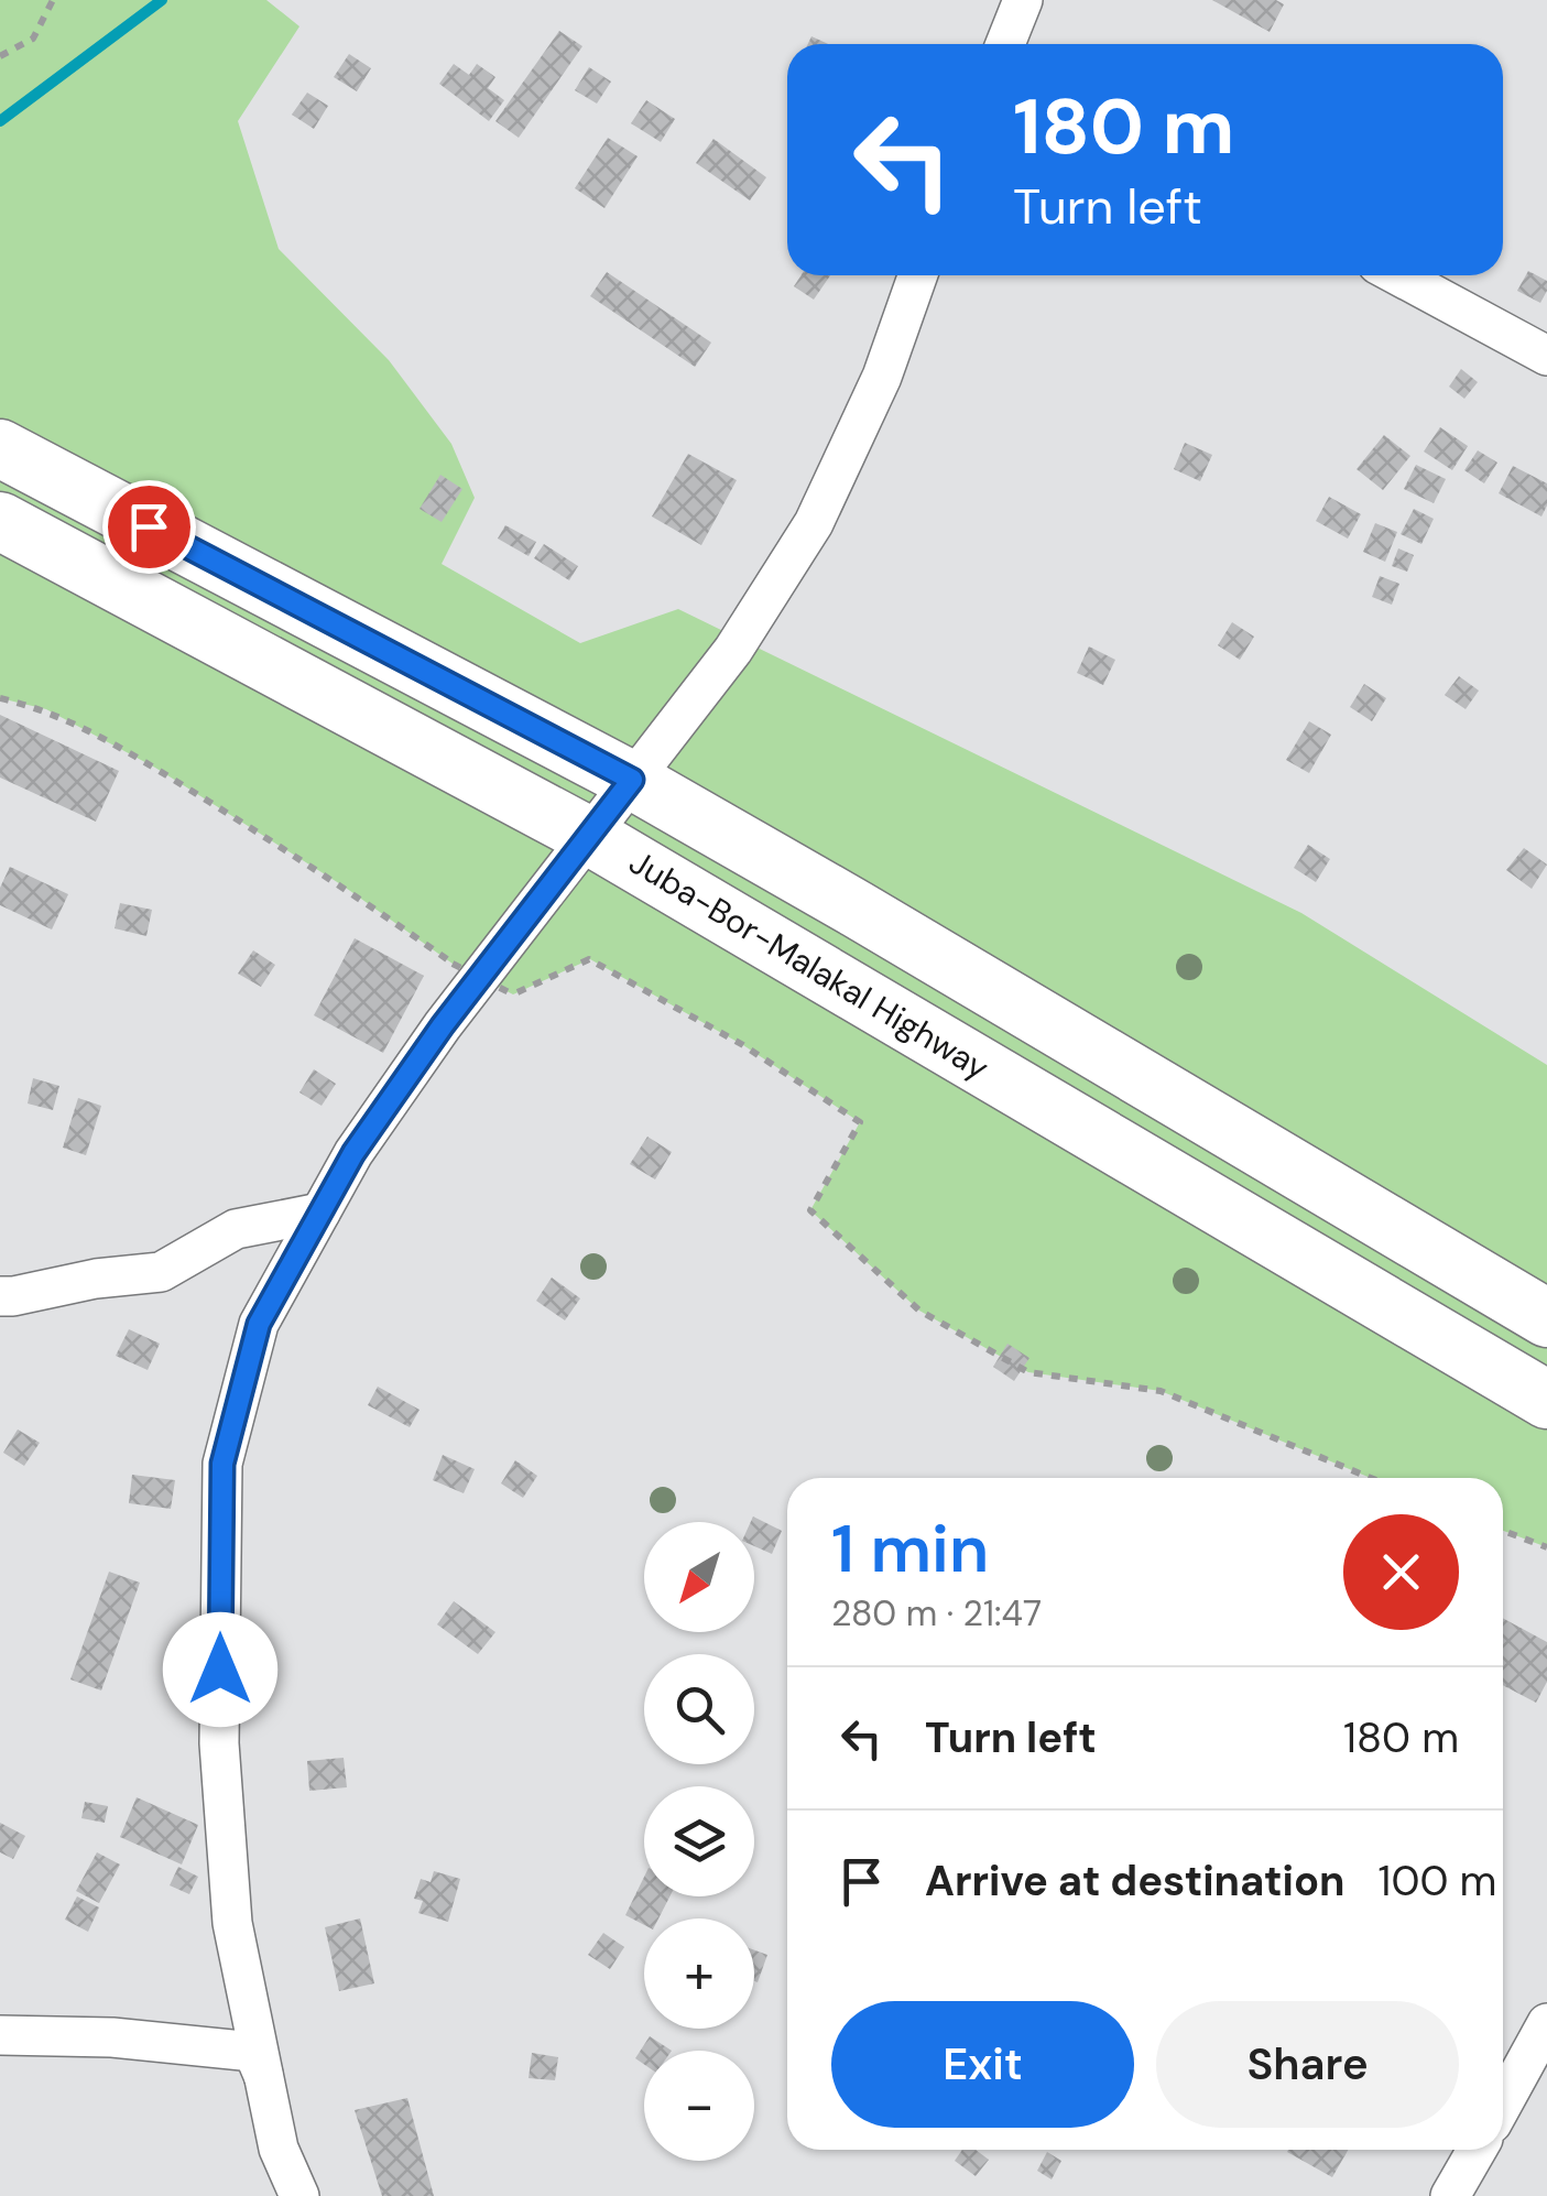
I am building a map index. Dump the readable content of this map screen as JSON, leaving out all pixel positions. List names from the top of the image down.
{
  "streets": {
    "highway": ["Juba-Bor-Malakal Highway"]
  },
  "north": "bottom left",
  "page": {
    "turn": ["180 m", "Turn left"],
    "heading": ["1 min", "280 m · 21:47"],
    "map_buttons": ["+", "−"],
    "list": [
      {
        "name": "Turn left",
        "value": "180 m"
      },
      {
        "name": "Arrive at destination",
        "value": "100 m"
      }
    ],
    "buttons": ["Exit", "Share"]
  }
}
